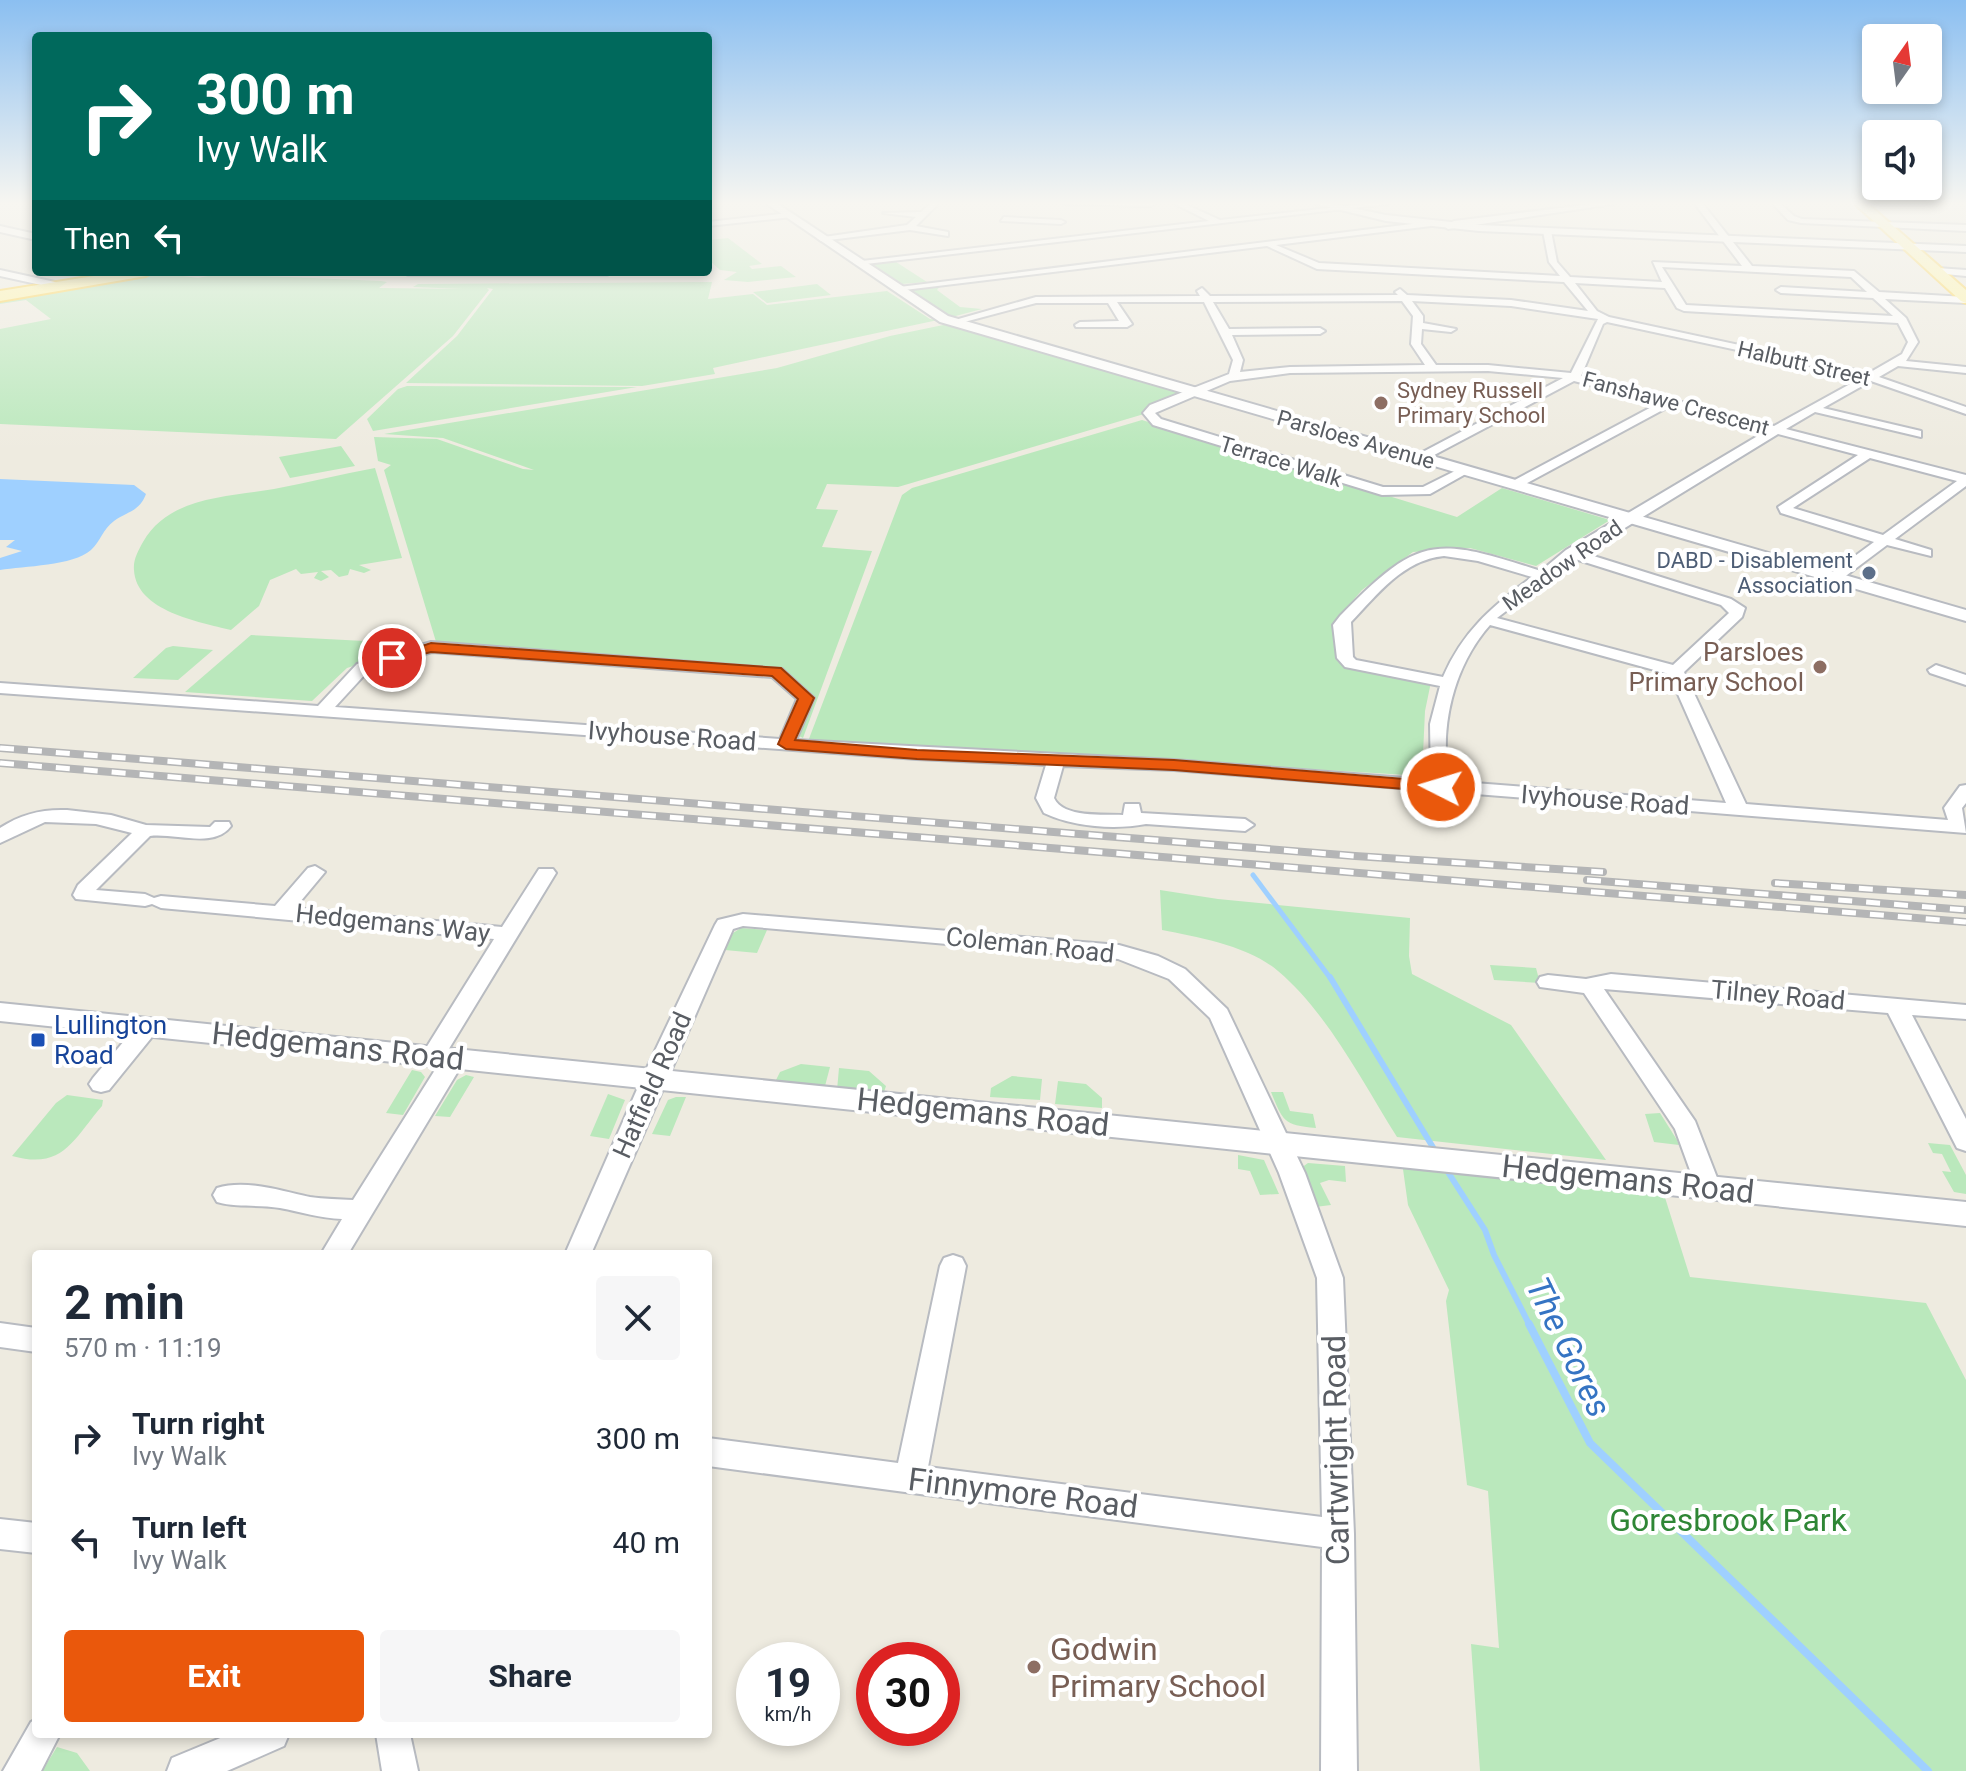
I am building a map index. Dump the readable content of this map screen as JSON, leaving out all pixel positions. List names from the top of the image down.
{
  "streets": {
    "street": [
      "Halbutt Street",
      "Fanshawe Crescent",
      "Parsloes Avenue",
      "Terrace Walk",
      "Meadow Road",
      "Ivyhouse Road",
      "Hedgemans Way",
      "Coleman Road",
      "Tilney Road",
      "Hedgemans Road",
      "Hatfield Road",
      "Cartwright Road",
      "Finnymore Road"
    ]
  },
  "crossings": [
    ["Halbutt Street", "Parsloes Avenue"],
    ["Halbutt Street", "Meadow Road"],
    ["Fanshawe Crescent", "Parsloes Avenue"],
    ["Fanshawe Crescent", "Terrace Walk"],
    ["Fanshawe Crescent", "Meadow Road"],
    ["Parsloes Avenue", "Terrace Walk"],
    ["Parsloes Avenue", "Meadow Road"],
    ["Meadow Road", "Ivyhouse Road"],
    ["Hedgemans Way", "Hedgemans Road"],
    ["Coleman Road", "Hedgemans Road"],
    ["Coleman Road", "Hatfield Road"],
    ["Coleman Road", "Cartwright Road"],
    ["Hedgemans Road", "Hatfield Road"],
    ["Hedgemans Road", "Cartwright Road"],
    ["Cartwright Road", "Finnymore Road"]
  ],
  "water": ["The Gores"],
  "parks": ["Goresbrook Park"],
  "places": {
    "other": [
      "Sydney Russell Primary School",
      "DABD - Disablement Association",
      "Parsloes Primary School",
      "Godwin Primary School"
    ],
    "transit": ["Lullington Road"]
  },
  "north": "top",
  "page": {
    "turn": ["300 m", "Ivy Walk"],
    "then": "Then",
    "heading": ["2 min", "570 m · 11:19"],
    "list": [
      {
        "name": "Turn right",
        "note": "Ivy Walk",
        "value": "300 m"
      },
      {
        "name": "Turn left",
        "note": "Ivy Walk",
        "value": "40 m"
      }
    ],
    "buttons": ["Exit", "Share"],
    "speed": "19 km/h",
    "limit": "30"
  }
}
